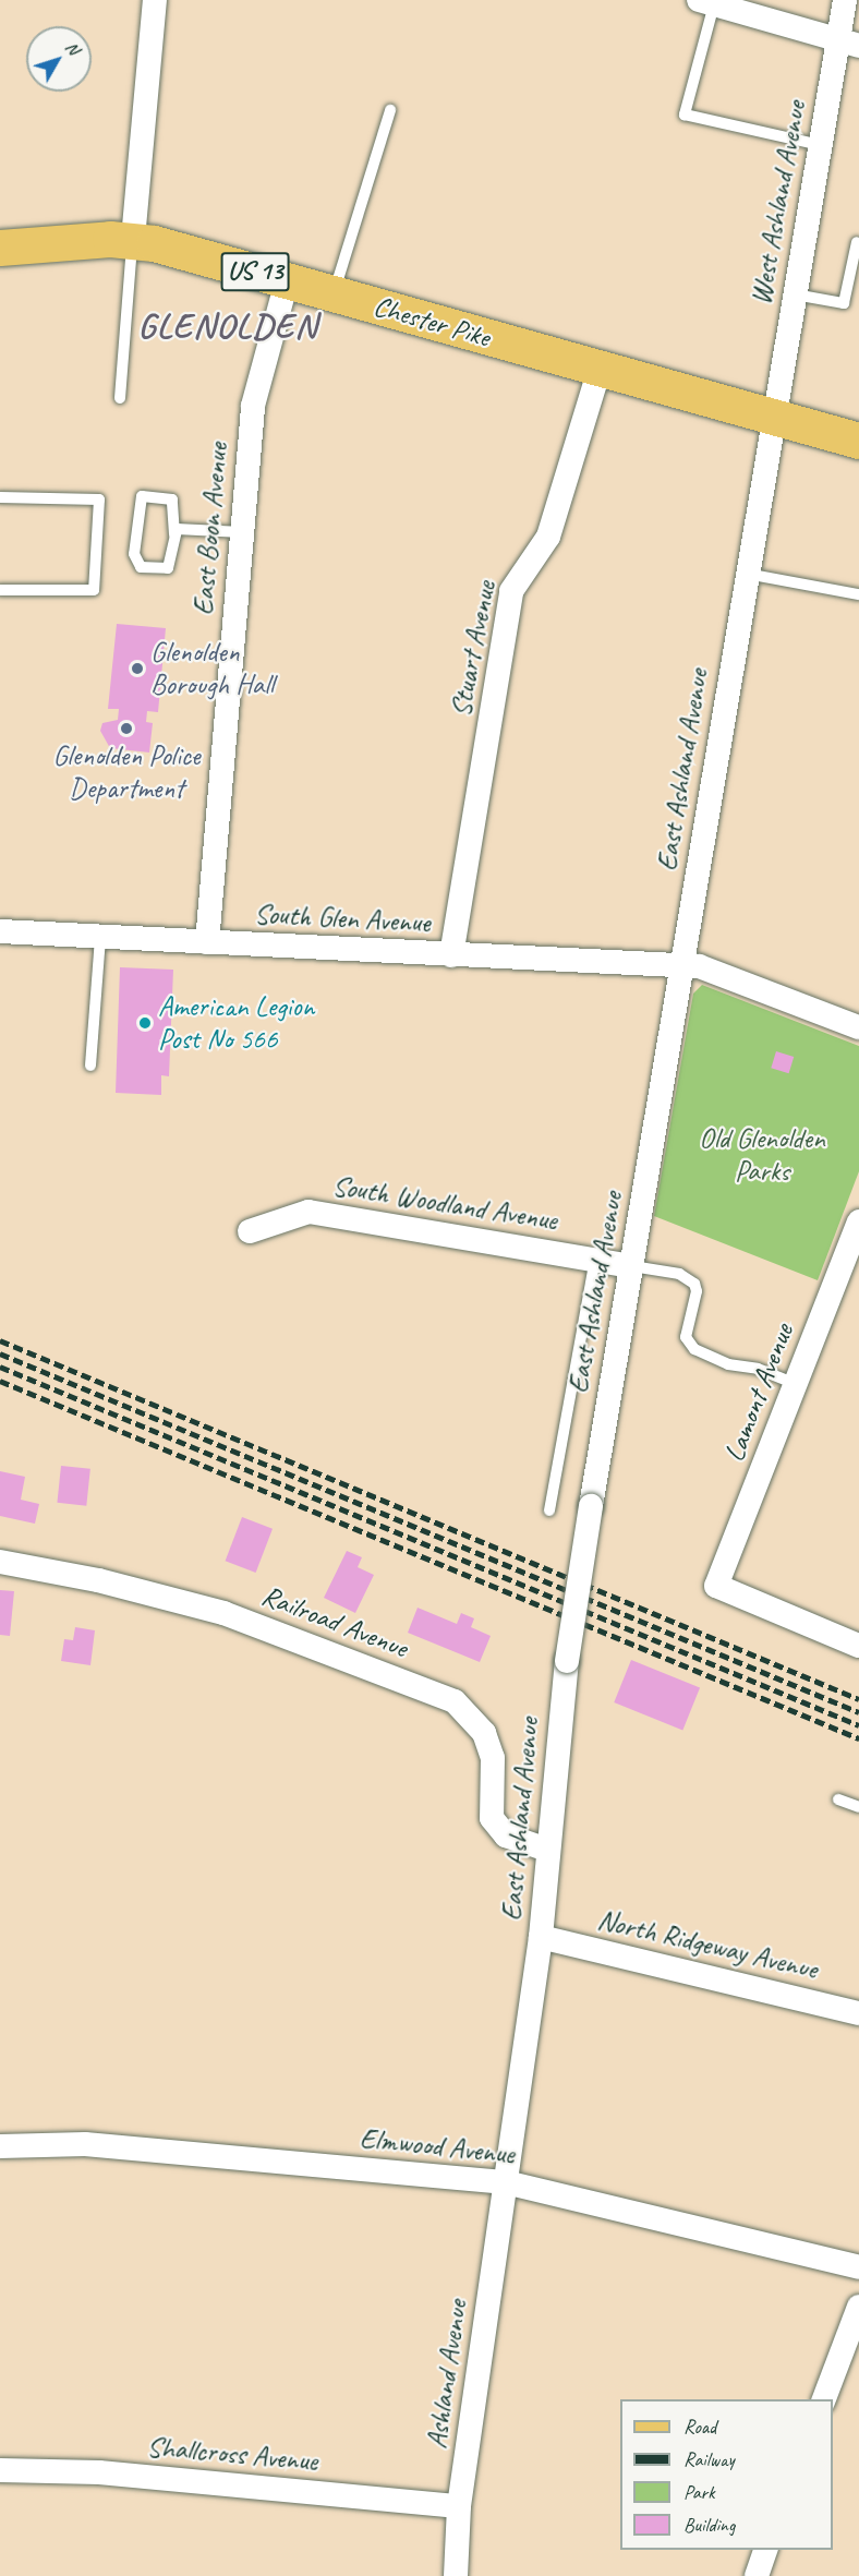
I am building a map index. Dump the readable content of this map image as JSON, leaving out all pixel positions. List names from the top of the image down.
{
  "streets": {
    "main road": ["US 13", "Chester Pike"],
    "street": [
      "West Ashland Avenue",
      "East Boon Avenue",
      "Stuart Avenue",
      "East Ashland Avenue",
      "South Glen Avenue",
      "South Woodland Avenue",
      "Lamont Avenue",
      "Railroad Avenue",
      "North Ridgeway Avenue",
      "Elmwood Avenue",
      "Ashland Avenue",
      "Shallcross Avenue"
    ]
  },
  "crossings": [
    ["West Ashland Avenue", "Chester Pike"],
    ["West Ashland Avenue", "East Ashland Avenue"],
    ["Chester Pike", "East Boon Avenue"],
    ["Chester Pike", "Stuart Avenue"],
    ["Chester Pike", "East Ashland Avenue"],
    ["East Boon Avenue", "South Glen Avenue"],
    ["Stuart Avenue", "South Glen Avenue"],
    ["East Ashland Avenue", "South Glen Avenue"],
    ["East Ashland Avenue", "South Woodland Avenue"],
    ["East Ashland Avenue", "Railroad Avenue"],
    ["East Ashland Avenue", "North Ridgeway Avenue"],
    ["East Ashland Avenue", "Elmwood Avenue"],
    ["East Ashland Avenue", "Ashland Avenue"],
    ["Elmwood Avenue", "Ashland Avenue"],
    ["Ashland Avenue", "Shallcross Avenue"]
  ],
  "districts": ["GLENOLDEN"],
  "parks": ["Old Glenolden Parks"],
  "places": ["Glenolden Borough Hall", "Glenolden Police Department", "American Legion Post No 566"],
  "legend": [
    "Road",
    "Railway",
    "Park",
    "Building"
  ],
  "north": "top right"
}
